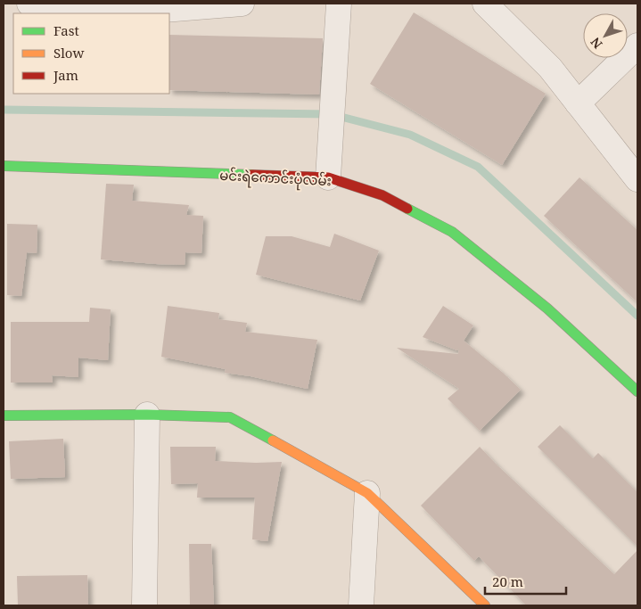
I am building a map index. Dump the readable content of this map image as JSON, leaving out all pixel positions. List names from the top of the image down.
{
  "streets": {
    "street": ["မင်းရဲကောင်းပုံလမ်း"]
  },
  "legend": ["Fast", "Slow", "Jam"],
  "scale_bar": "20 m",
  "north": "bottom left"
}
